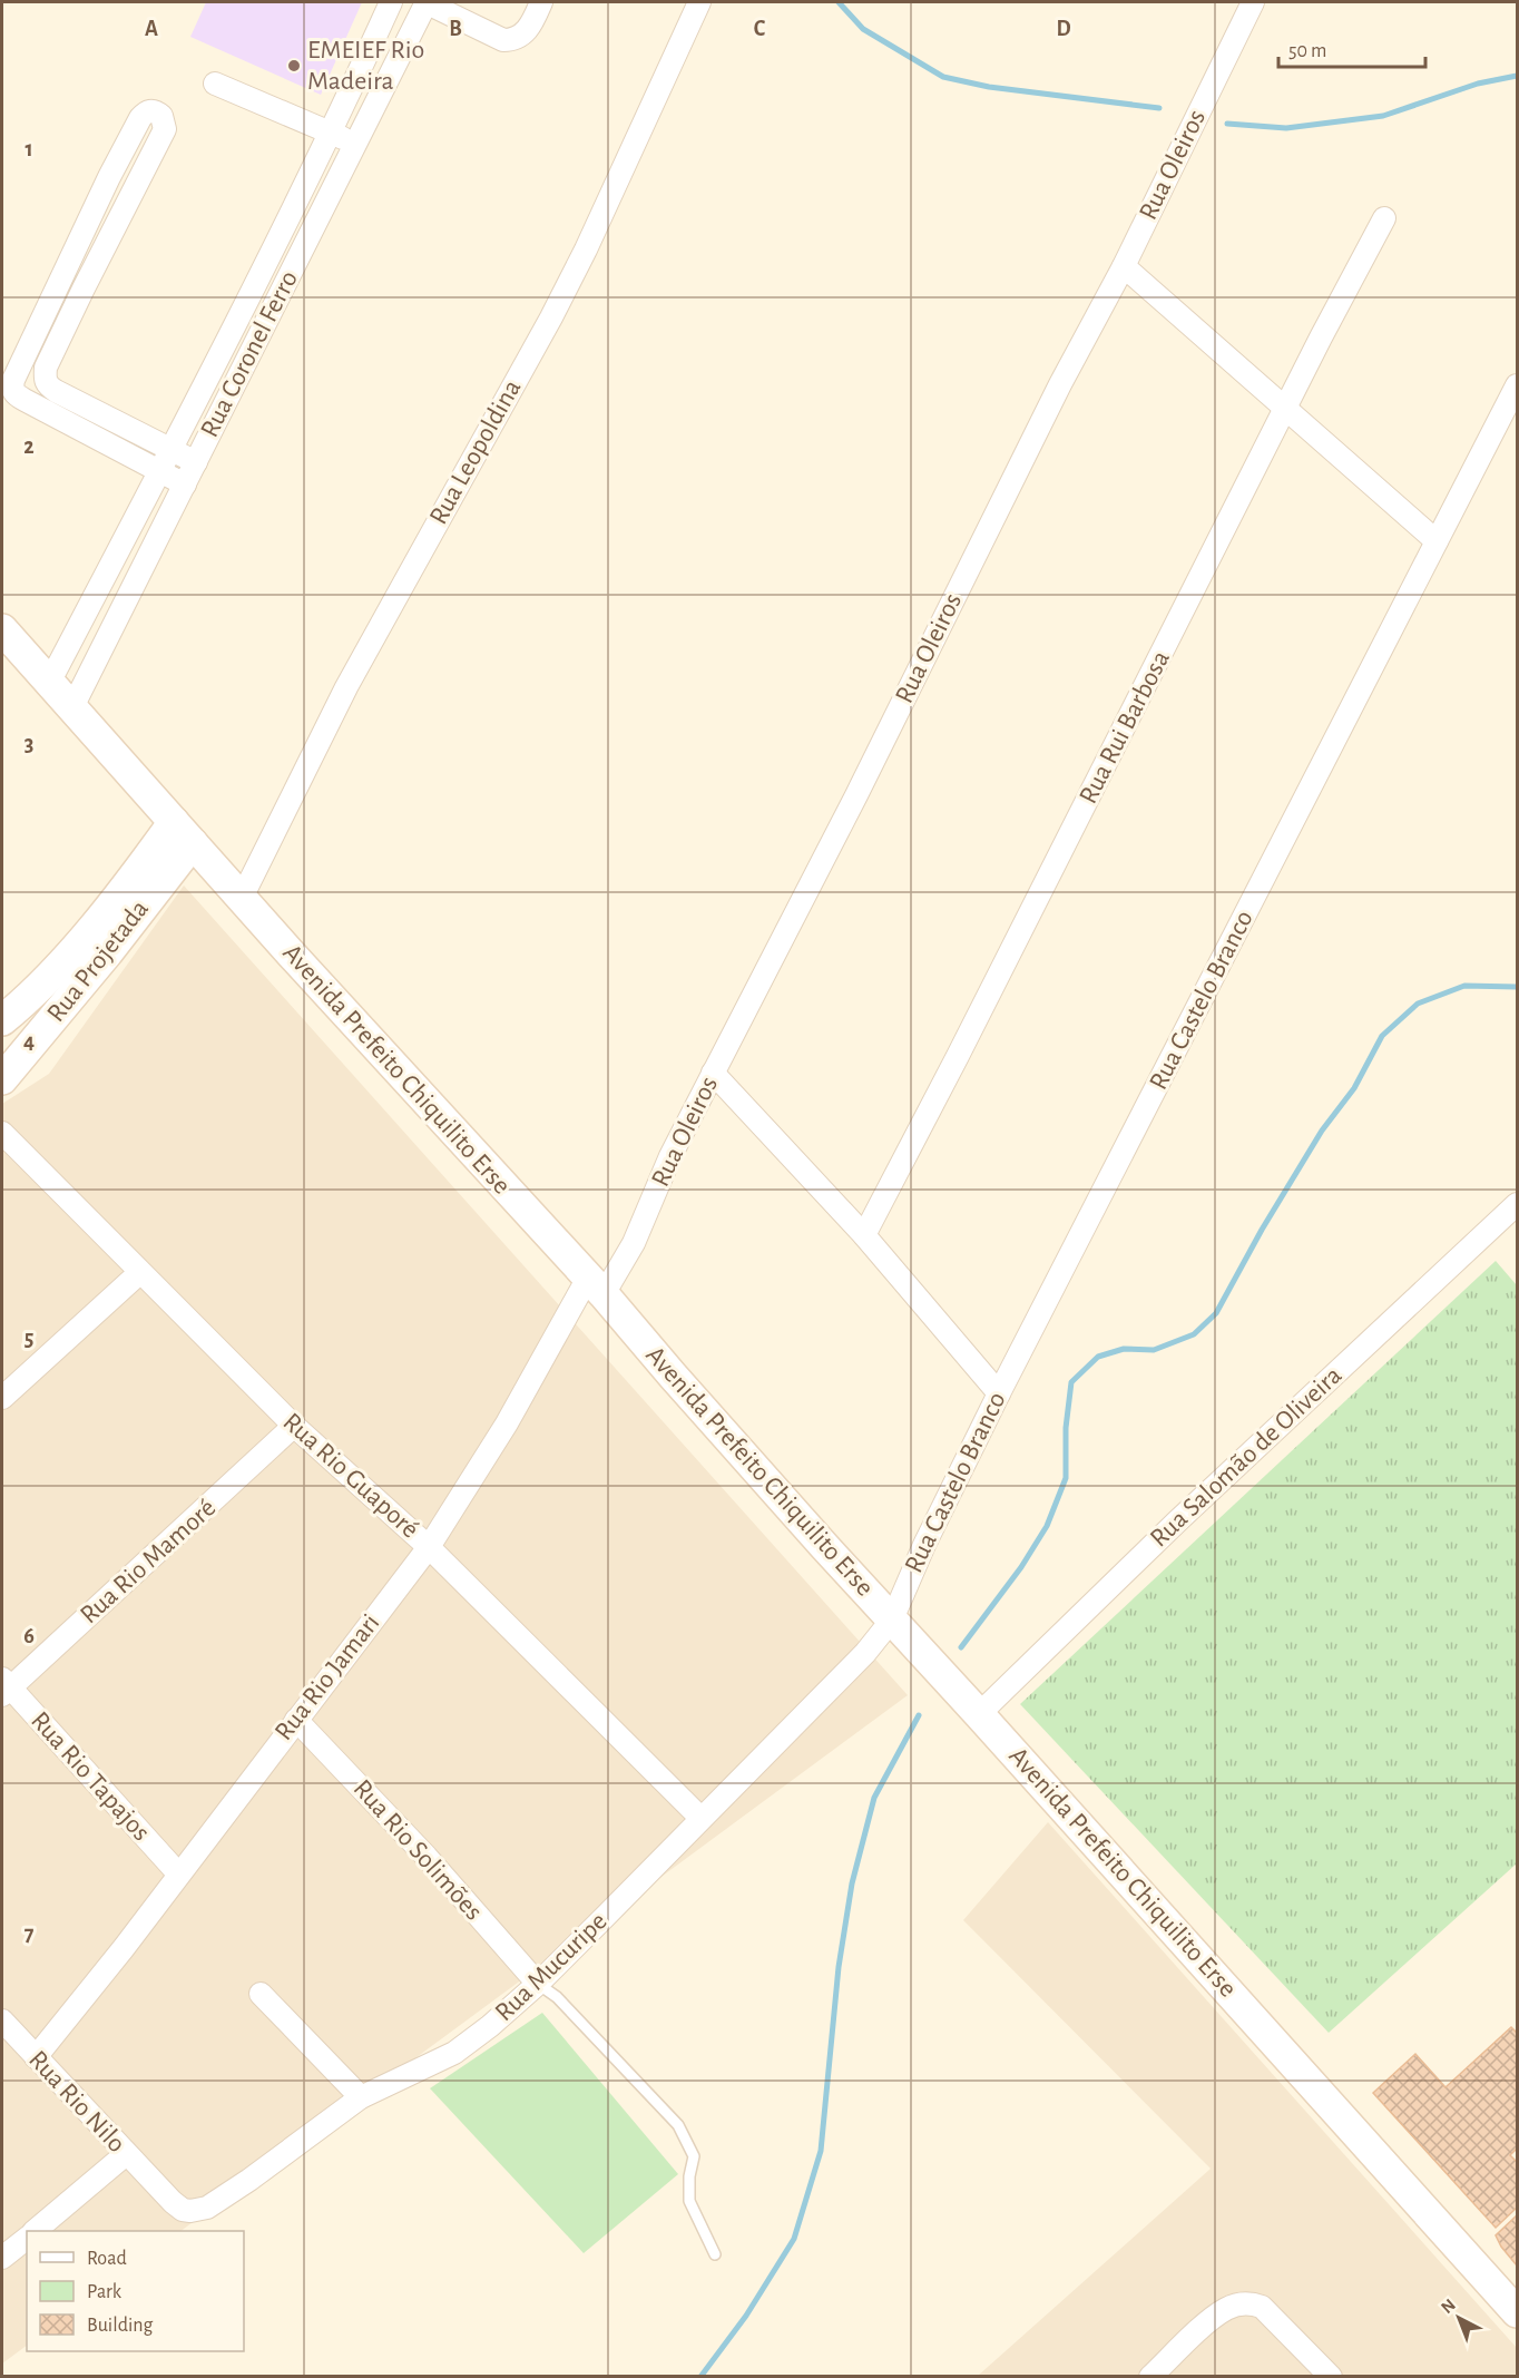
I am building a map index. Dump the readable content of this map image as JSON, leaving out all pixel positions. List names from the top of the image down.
{
  "streets": {
    "street": [
      "Rua Oleiros",
      "Rua Coronel Ferro",
      "Rua Leopoldina",
      "Rua Rui Barbosa",
      "Rua Projetada",
      "Rua Castelo Branco",
      "Avenida Prefeito Chiquilito Erse",
      "Rua Salomão de Oliveira",
      "Rua Rio Guaporé",
      "Rua Rio Mamoré",
      "Rua Rio Jamari",
      "Rua Rio Tapajos",
      "Rua Rio Solimões",
      "Rua Mucuripe",
      "Rua Rio Nilo"
    ]
  },
  "crossings": [
    ["Rua Oleiros", "Avenida Prefeito Chiquilito Erse"],
    ["Rua Oleiros", "Rua Rio Jamari"],
    ["Rua Coronel Ferro", "Avenida Prefeito Chiquilito Erse"],
    ["Rua Leopoldina", "Avenida Prefeito Chiquilito Erse"],
    ["Rua Projetada", "Avenida Prefeito Chiquilito Erse"],
    ["Rua Castelo Branco", "Avenida Prefeito Chiquilito Erse"],
    ["Rua Castelo Branco", "Rua Mucuripe"],
    ["Avenida Prefeito Chiquilito Erse", "Rua Salomão de Oliveira"],
    ["Avenida Prefeito Chiquilito Erse", "Rua Rio Jamari"],
    ["Avenida Prefeito Chiquilito Erse", "Rua Mucuripe"],
    ["Rua Rio Guaporé", "Rua Rio Mamoré"],
    ["Rua Rio Guaporé", "Rua Rio Jamari"],
    ["Rua Rio Guaporé", "Rua Mucuripe"],
    ["Rua Rio Mamoré", "Rua Rio Tapajos"],
    ["Rua Rio Jamari", "Rua Rio Tapajos"],
    ["Rua Rio Jamari", "Rua Rio Solimões"],
    ["Rua Rio Jamari", "Rua Rio Nilo"],
    ["Rua Rio Solimões", "Rua Mucuripe"],
    ["Rua Mucuripe", "Rua Rio Nilo"]
  ],
  "places": ["EMEIEF Rio Madeira"],
  "legend": ["Road", "Park", "Building"],
  "scale_bar": "50 m",
  "north": "top left",
  "grid": {
    "columns": [
      "A",
      "B",
      "C",
      "D"
    ],
    "rows": [
      "1",
      "2",
      "3",
      "4",
      "5",
      "6",
      "7"
    ]
  }
}
